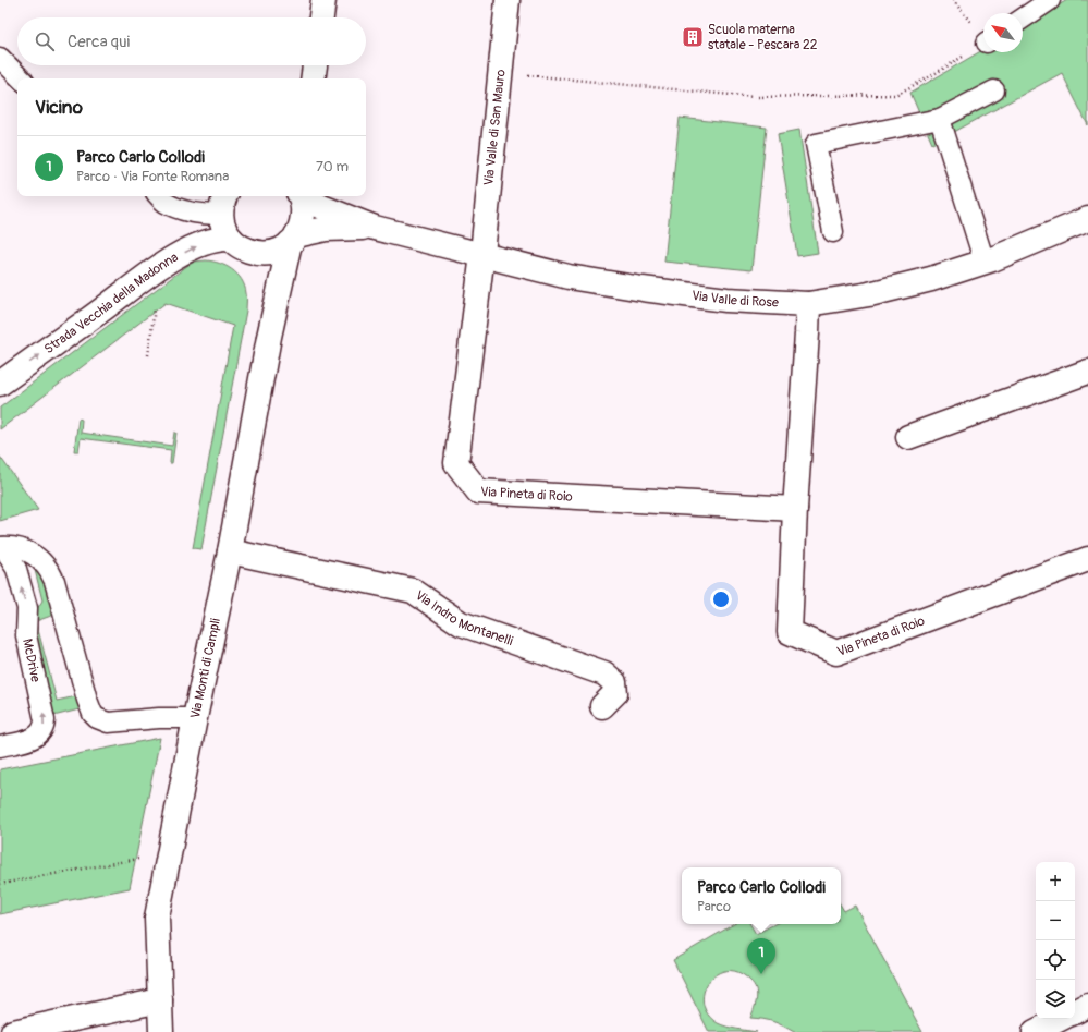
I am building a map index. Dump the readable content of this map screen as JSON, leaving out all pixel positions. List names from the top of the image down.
{
  "streets": {
    "street": [
      "Via Valle di San Mauro",
      "Via Valle di Rose",
      "Strada Vecchia della Madonna",
      "Via Pineta di Roio",
      "Via Indro Montanelli",
      "Via Monti di Campli"
    ],
    "lane": ["McDrive"]
  },
  "crossings": [
    ["Via Valle di San Mauro", "Via Valle di Rose"],
    ["Via Valle di San Mauro", "Via Pineta di Roio"],
    ["Via Valle di Rose", "Via Pineta di Roio"],
    ["Via Valle di Rose", "Via Monti di Campli"],
    ["Via Indro Montanelli", "Via Monti di Campli"]
  ],
  "one_way": ["Strada Vecchia della Madonna", "McDrive"],
  "places": {
    "building": ["Scuola materna statale - Pescara 22"]
  },
  "north": "top left",
  "page": {
    "search": "Cerca qui",
    "heading": "Vicino",
    "list": [
      {
        "mark": "1",
        "name": "Parco Carlo Collodi",
        "note": "Parco · Via Fonte Romana",
        "value": "70 m"
      }
    ],
    "map_buttons": ["+", "−"],
    "popup": ["Parco Carlo Collodi", "Parco"],
    "pins": "1"
  }
}
